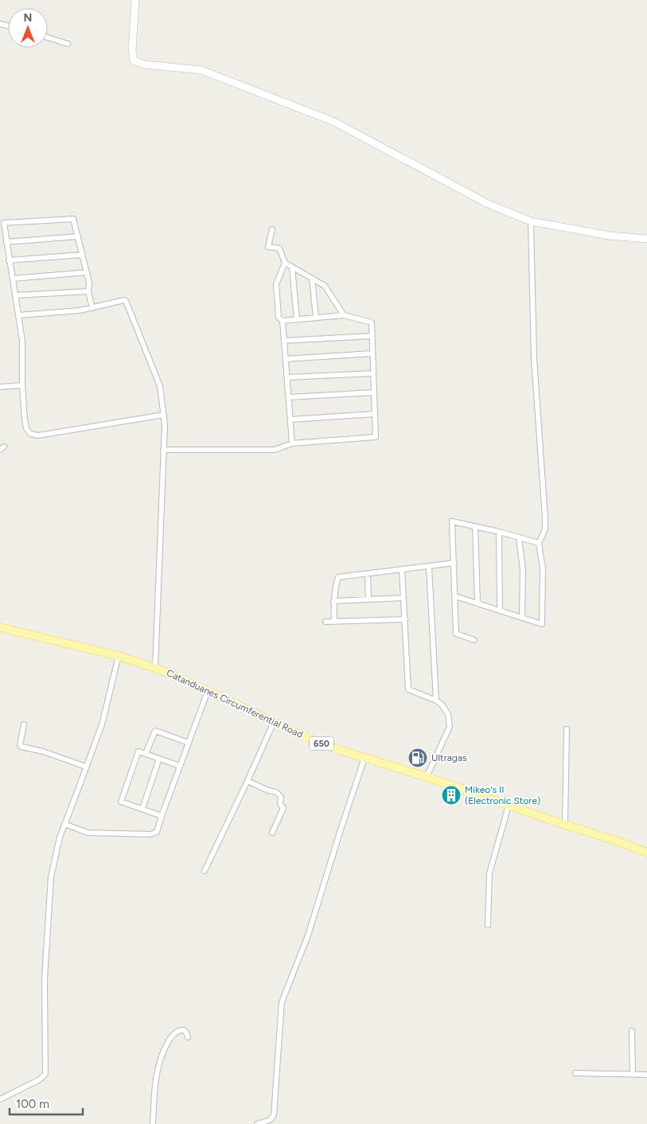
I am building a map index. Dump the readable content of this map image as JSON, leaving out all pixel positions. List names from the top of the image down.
{
  "streets": {
    "main road": ["Catanduanes Circumferential Road", "650"]
  },
  "places": {
    "fuel station": ["Ultragas"],
    "building": ["Mikeo's II (Electronic Store)"]
  },
  "scale_bar": "100 m",
  "north": "top"
}
